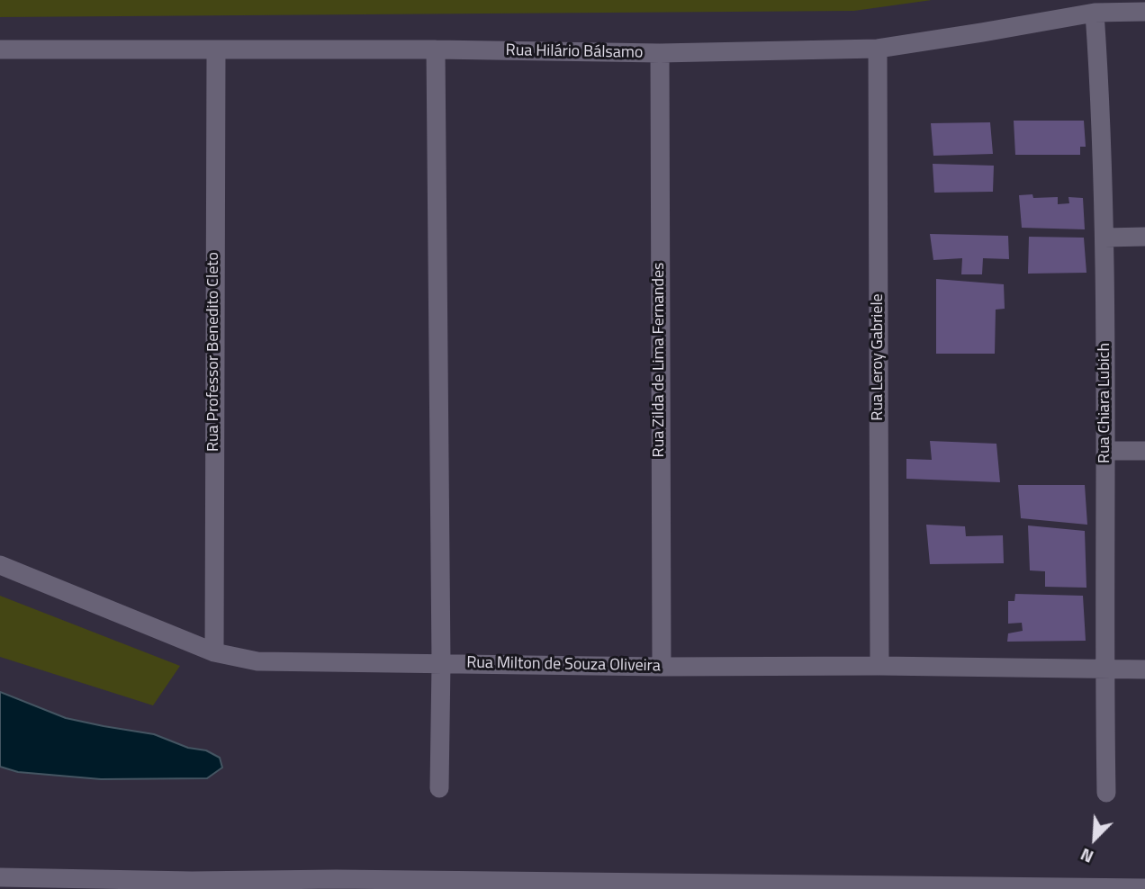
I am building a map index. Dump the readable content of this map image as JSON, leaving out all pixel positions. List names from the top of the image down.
{
  "streets": {
    "street": [
      "Rua Hilário Bálsamo",
      "Rua Professor Benedito Cleto",
      "Rua Leroy Gabriele",
      "Rua Zilda de Lima Fernandes",
      "Rua Chiara Lubich",
      "Rua Milton de Souza Oliveira"
    ]
  },
  "crossings": [
    ["Rua Hilário Bálsamo", "Rua Professor Benedito Cleto"],
    ["Rua Hilário Bálsamo", "Rua Leroy Gabriele"],
    ["Rua Hilário Bálsamo", "Rua Zilda de Lima Fernandes"],
    ["Rua Hilário Bálsamo", "Rua Chiara Lubich"],
    ["Rua Professor Benedito Cleto", "Rua Milton de Souza Oliveira"],
    ["Rua Leroy Gabriele", "Rua Milton de Souza Oliveira"],
    ["Rua Zilda de Lima Fernandes", "Rua Milton de Souza Oliveira"],
    ["Rua Chiara Lubich", "Rua Milton de Souza Oliveira"]
  ],
  "north": "bottom left"
}
